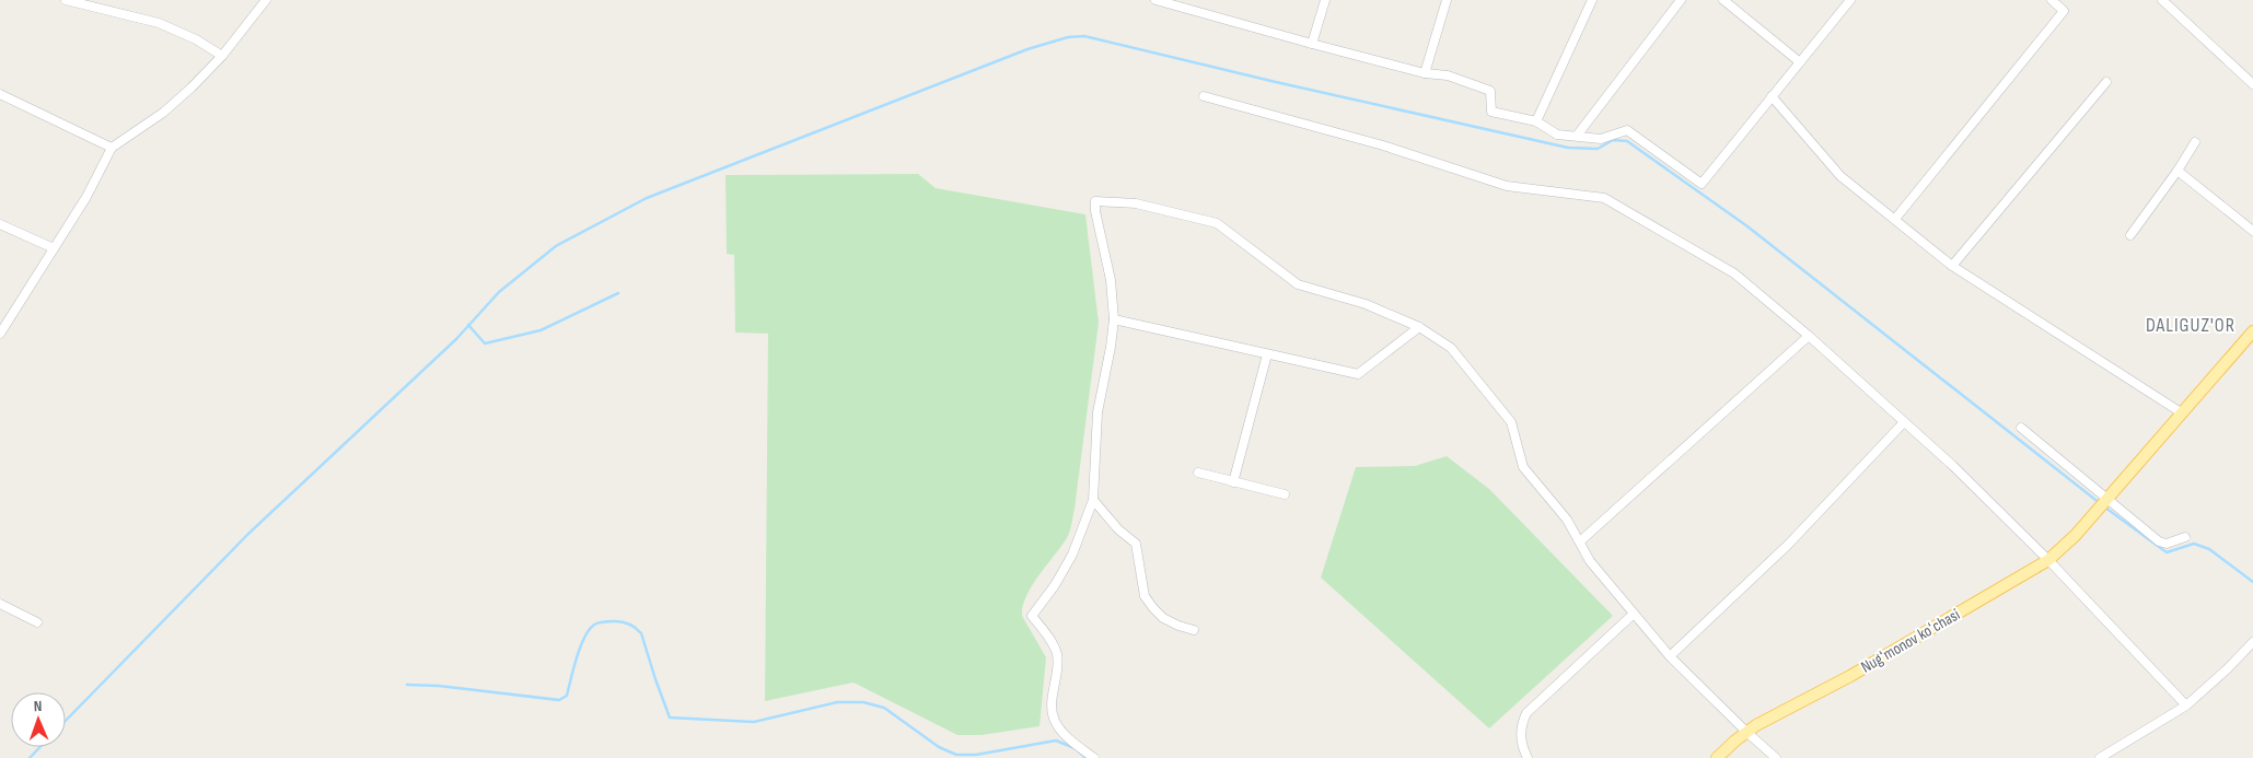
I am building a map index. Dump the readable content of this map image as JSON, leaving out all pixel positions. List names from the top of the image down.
{
  "streets": {
    "main road": ["Nugʻmonov koʻchasi"]
  },
  "districts": ["DALIGUZ'OR"],
  "north": "top"
}
